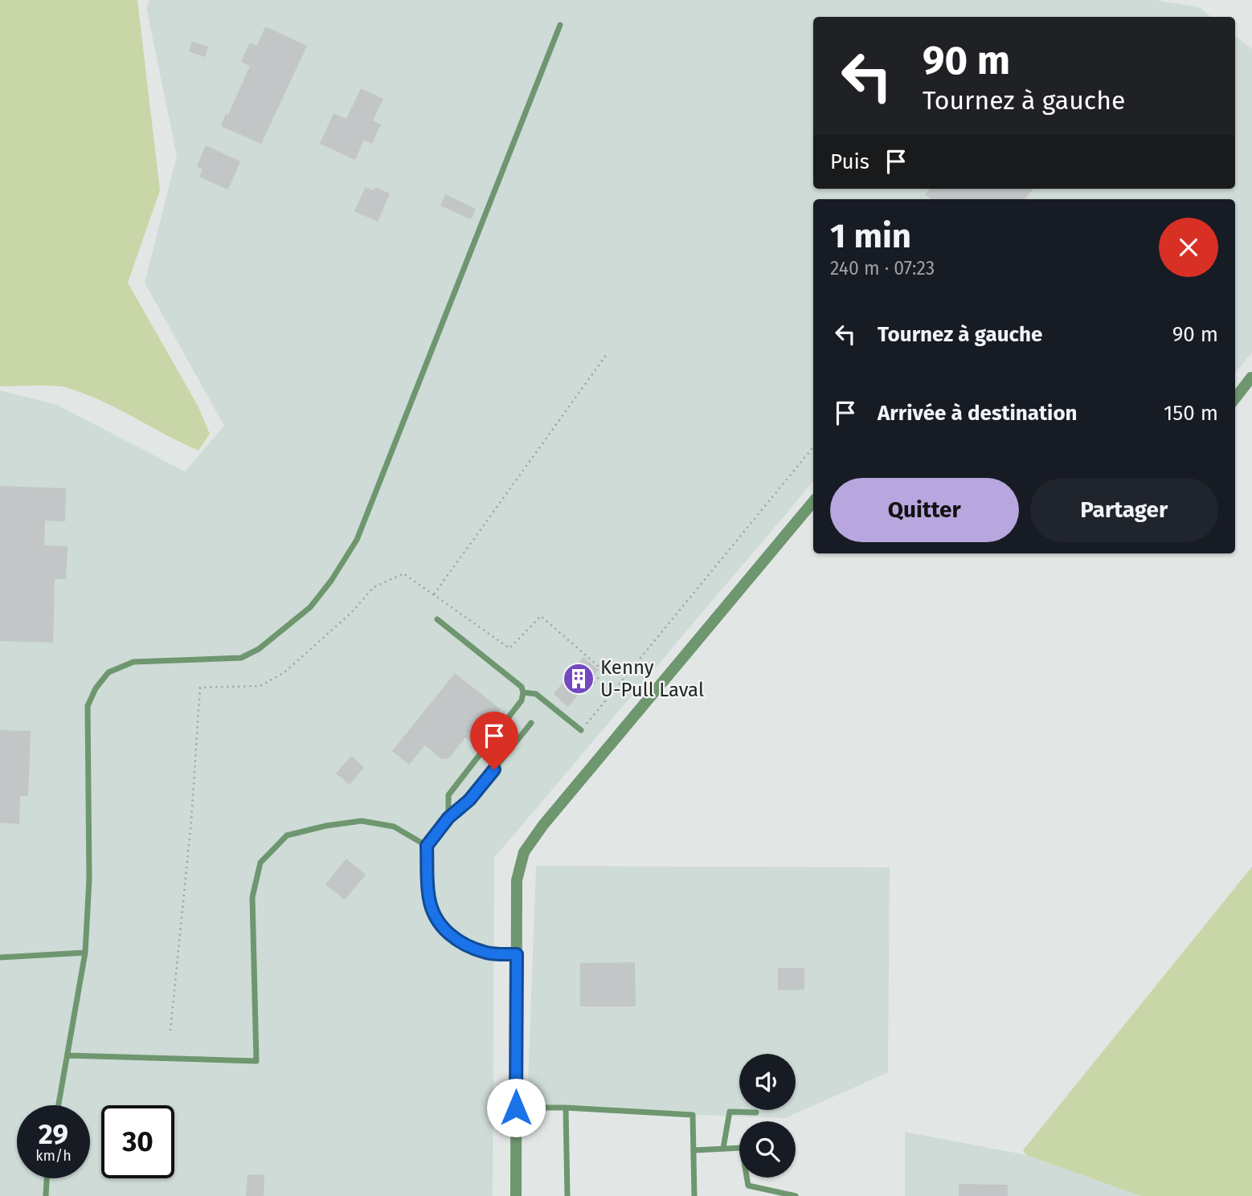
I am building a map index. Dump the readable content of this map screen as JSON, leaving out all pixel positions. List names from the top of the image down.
{
  "places": {
    "building": ["Kenny U-Pull Laval"]
  },
  "page": {
    "turn": ["90 m", "Tournez à gauche"],
    "then": "Puis",
    "heading": ["1 min", "240 m · 07:23"],
    "list": [
      {
        "name": "Tournez à gauche",
        "value": "90 m"
      },
      {
        "name": "Arrivée à destination",
        "value": "150 m"
      }
    ],
    "buttons": ["Quitter", "Partager"],
    "speed": "29 km/h",
    "limit": "30"
  }
}
